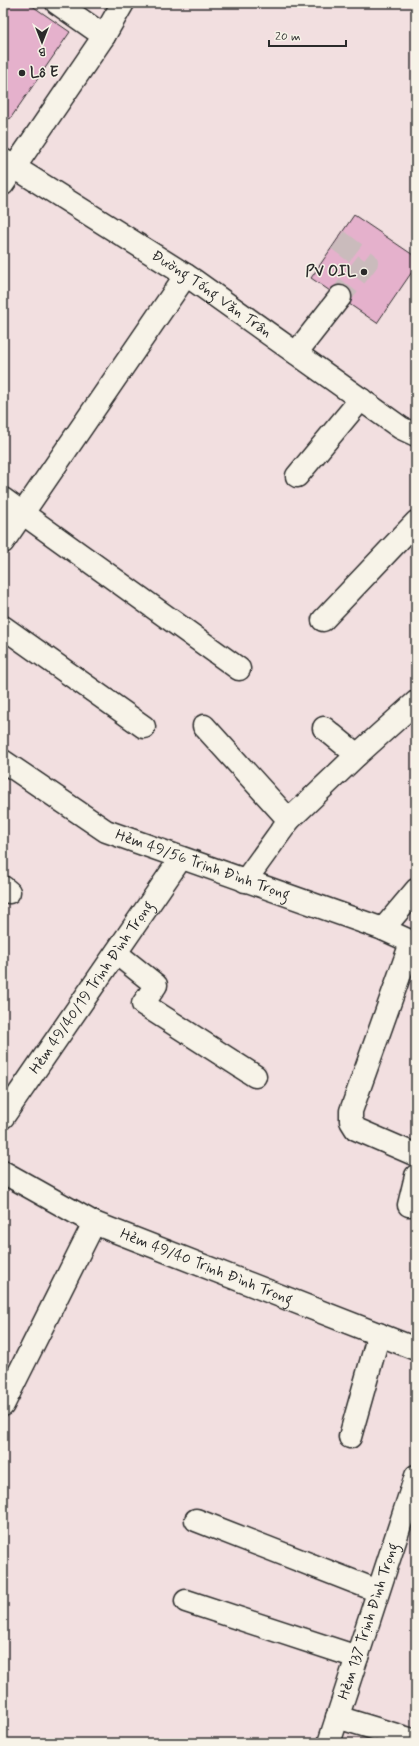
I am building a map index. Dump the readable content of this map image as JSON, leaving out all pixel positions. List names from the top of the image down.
{
  "streets": {
    "street": [
      "Đường Tống Văn Trân",
      "Hẻm 49/56 Trịnh Đình Trọng",
      "Hẻm 49/40/19 Trịnh Đình Trọng",
      "Hẻm 49/40 Trịnh Đình Trọng",
      "Hẻm 137 Trịnh Đình Trọng"
    ]
  },
  "crossings": [
    ["Hẻm 49/56 Trịnh Đình Trọng", "Hẻm 49/40/19 Trịnh Đình Trọng"]
  ],
  "places": ["Lô E", "PV OIL"],
  "scale_bar": "20 m",
  "north": "bottom"
}
